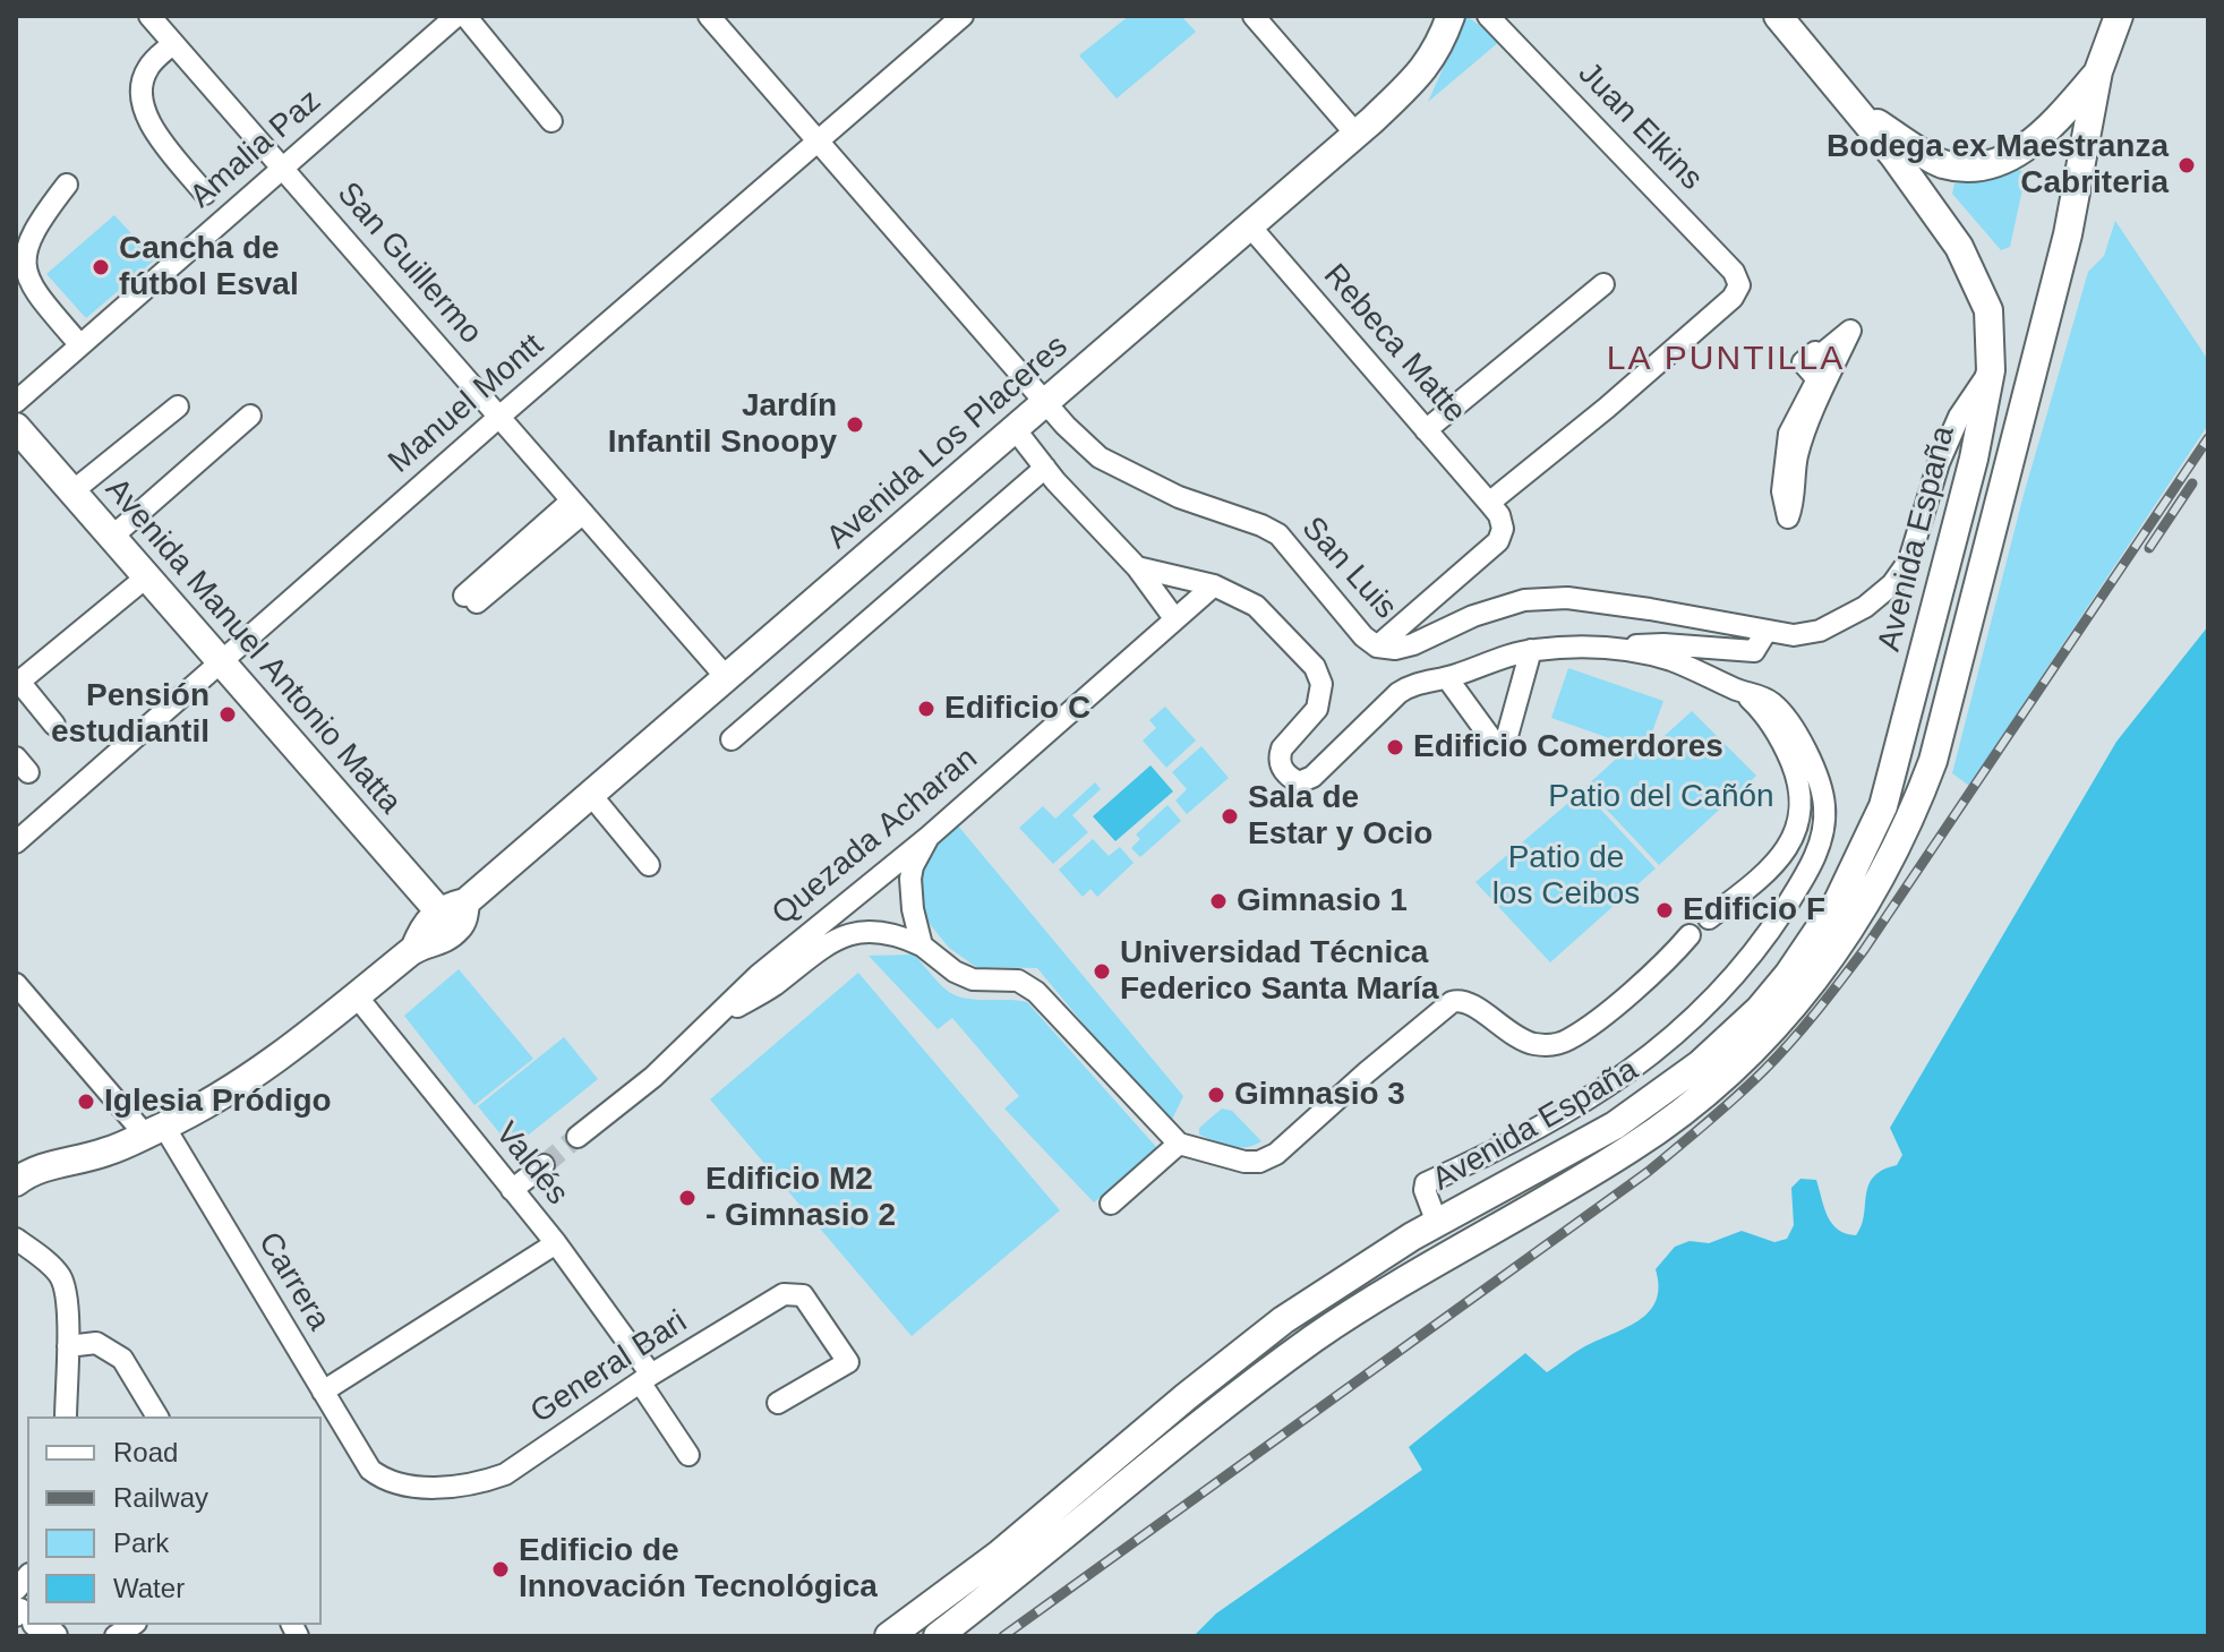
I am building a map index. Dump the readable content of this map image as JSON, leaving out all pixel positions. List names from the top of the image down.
{
  "streets": {
    "main road": ["Avenida Los Placeres", "Avenida España", "Avenida Manuel Antonio Matta"],
    "street": [
      "Juan Elkins",
      "Amalia Paz",
      "San Guillermo",
      "Rebeca Matte",
      "Manuel Montt",
      "San Luis",
      "Quezada Acharan",
      "Valdés",
      "Carrera",
      "General Bari"
    ]
  },
  "crossings": [
    ["Juan Elkins", "Rebeca Matte"],
    ["Amalia Paz", "San Guillermo"],
    ["San Guillermo", "Manuel Montt"],
    ["San Guillermo", "Avenida Los Placeres"],
    ["Rebeca Matte", "Avenida Los Placeres"],
    ["Manuel Montt", "San Luis"],
    ["Manuel Montt", "Avenida Manuel Antonio Matta"],
    ["Avenida Los Placeres", "San Luis"],
    ["Avenida Los Placeres", "Avenida Manuel Antonio Matta"],
    ["Avenida Los Placeres", "Valdés"],
    ["Avenida Los Placeres", "Carrera"],
    ["Avenida España", "San Luis"],
    ["Valdés", "General Bari"],
    ["Carrera", "General Bari"]
  ],
  "districts": ["LA PUNTILLA"],
  "parks": ["Patio del Cañón", "Patio de los Ceibos"],
  "places": [
    "Bodega ex Maestranza Cabriteria",
    "Cancha de fútbol Esval",
    "Jardín Infantil Snoopy",
    "Edificio C",
    "Pensión estudiantil",
    "Edificio Comerdores",
    "Sala de Estar y Ocio",
    "Gimnasio 1",
    "Edificio F",
    "Universidad Técnica Federico Santa María",
    "Gimnasio 3",
    "Iglesia Pródigo",
    "Edificio M2 - Gimnasio 2",
    "Edificio de Innovación Tecnológica"
  ],
  "legend": [
    "Road",
    "Railway",
    "Park",
    "Water"
  ]
}
